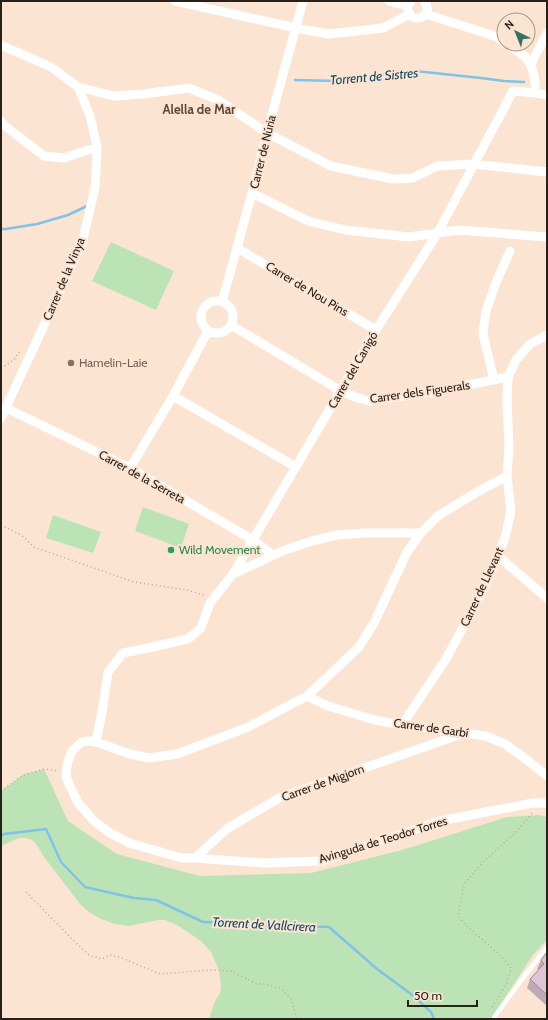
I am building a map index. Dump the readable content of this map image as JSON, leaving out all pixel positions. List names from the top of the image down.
{
  "streets": {
    "street": [
      "Carrer de Núria",
      "Carrer de la Vinya",
      "Carrer de Nou Pins",
      "Carrer del Canigó",
      "Carrer dels Figuerals",
      "Carrer de la Serreta",
      "Carrer de Llevant",
      "Carrer de Garbí",
      "Carrer de Migjorn",
      "Avinguda de Teodor Torres"
    ]
  },
  "crossings": [
    ["Carrer de Núria", "Carrer de Nou Pins"],
    ["Carrer de Núria", "Carrer dels Figuerals"],
    ["Carrer de la Vinya", "Carrer de la Serreta"],
    ["Carrer de Nou Pins", "Carrer del Canigó"],
    ["Carrer del Canigó", "Carrer dels Figuerals"],
    ["Carrer del Canigó", "Carrer de la Serreta"],
    ["Carrer dels Figuerals", "Carrer de Llevant"],
    ["Carrer de Llevant", "Carrer de Garbí"],
    ["Carrer de Garbí", "Carrer de Migjorn"],
    ["Carrer de Migjorn", "Avinguda de Teodor Torres"]
  ],
  "districts": ["Alella de Mar"],
  "water": ["Torrent de Sistres", "Torrent de Vallcirera"],
  "places": ["Hamelin-Laie", "Wild Movement"],
  "scale_bar": "50 m",
  "north": "top left"
}
